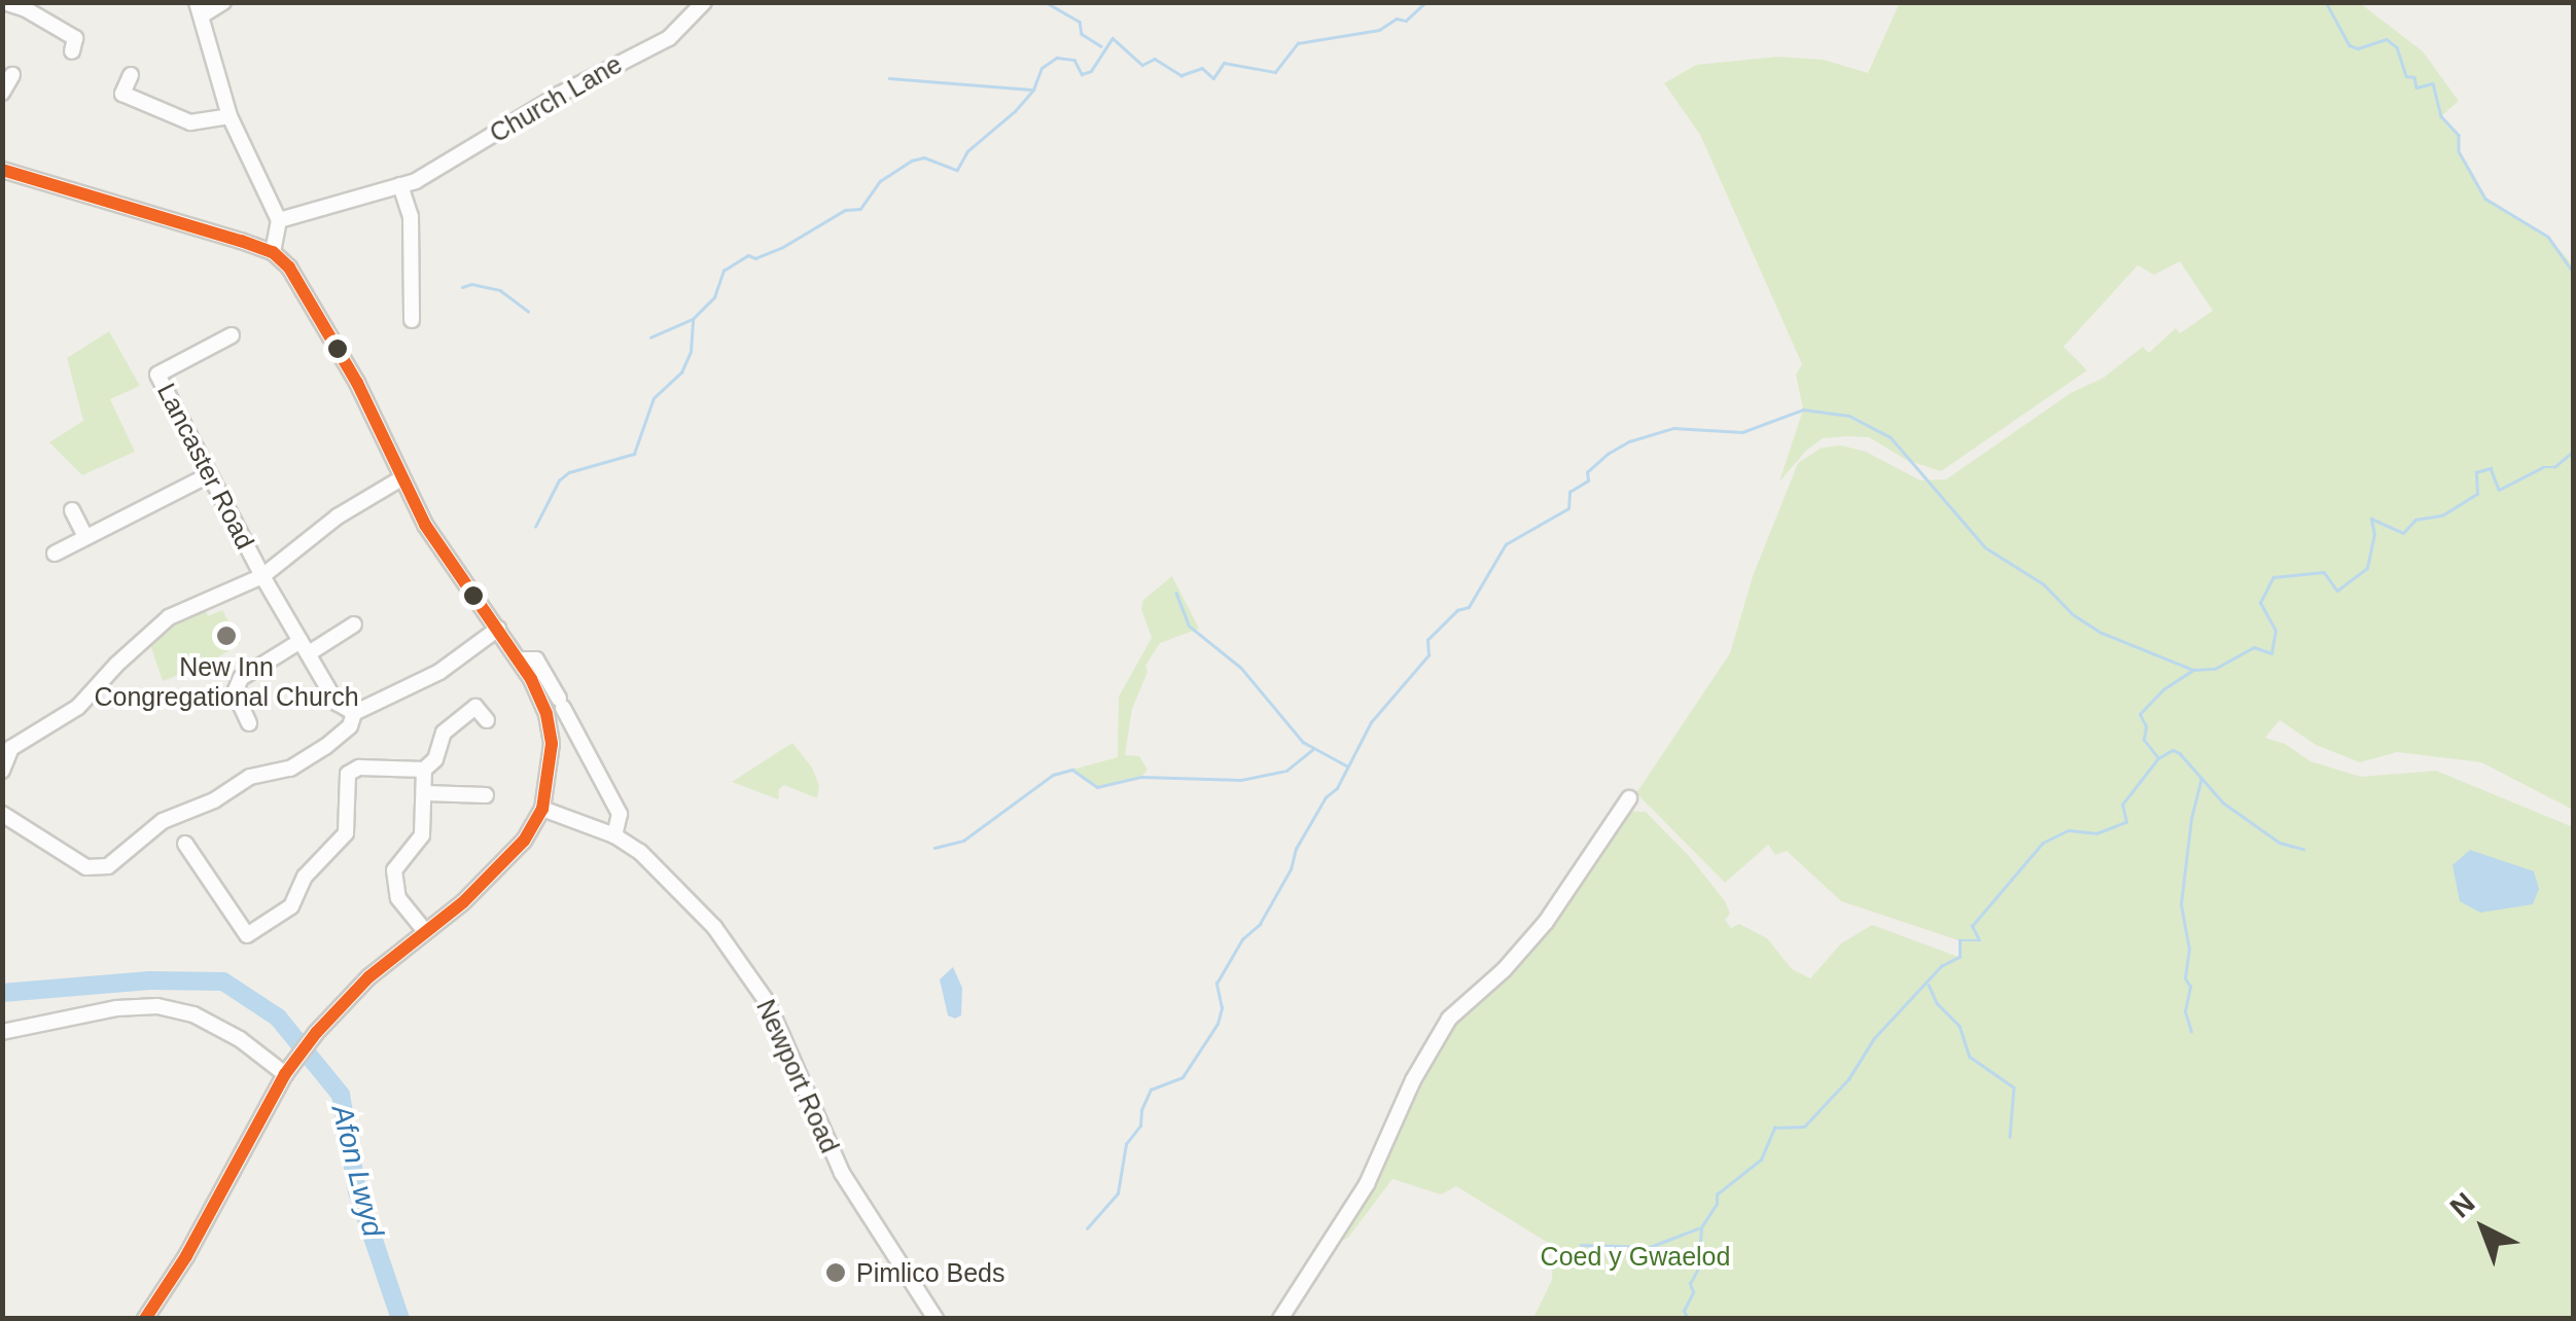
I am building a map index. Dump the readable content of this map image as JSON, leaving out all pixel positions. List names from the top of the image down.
{
  "streets": {
    "street": ["Church Lane", "Lancaster Road", "Newport Road"]
  },
  "water": ["Afon Lwyd"],
  "parks": ["Coed y Gwaelod"],
  "places": ["New Inn Congregational Church", "Pimlico Beds"],
  "north": "top left"
}
